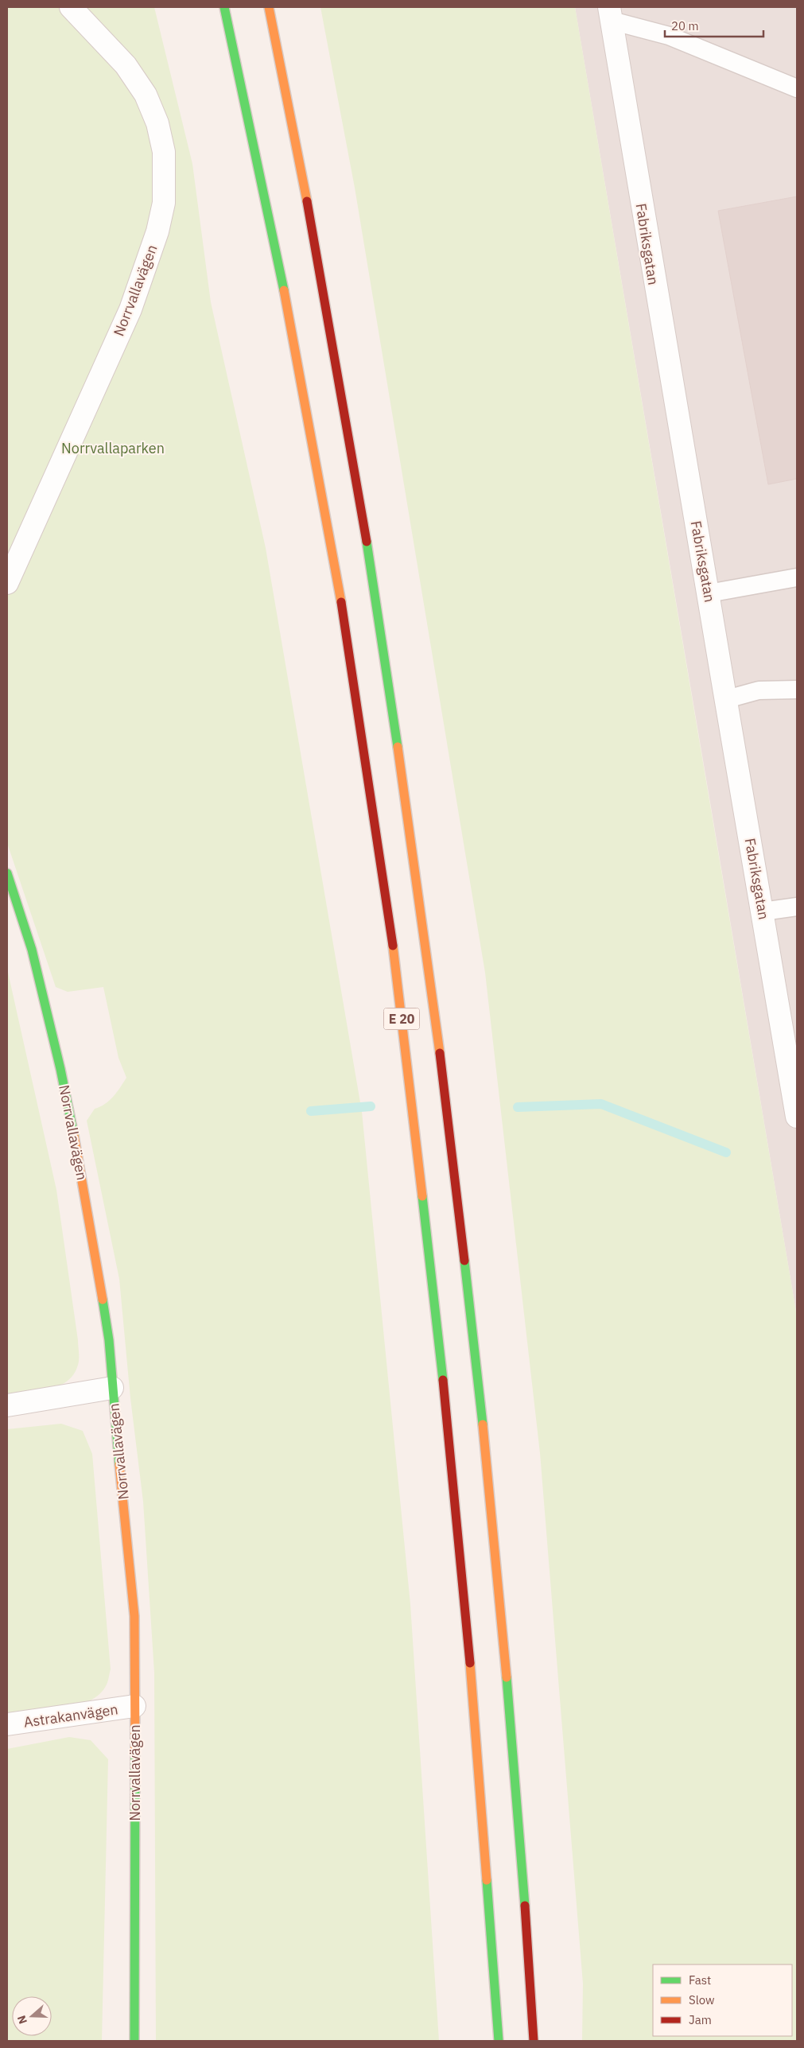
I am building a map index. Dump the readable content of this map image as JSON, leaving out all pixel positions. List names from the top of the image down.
{
  "streets": {
    "main road": ["Norrvallavägen", "E 20"],
    "street": ["Fabriksgatan", "Astrakanvägen"]
  },
  "crossings": [
    ["Norrvallavägen", "Astrakanvägen"]
  ],
  "parks": ["Norrvallaparken"],
  "legend": ["Fast", "Slow", "Jam"],
  "scale_bar": "20 m",
  "north": "left"
}
